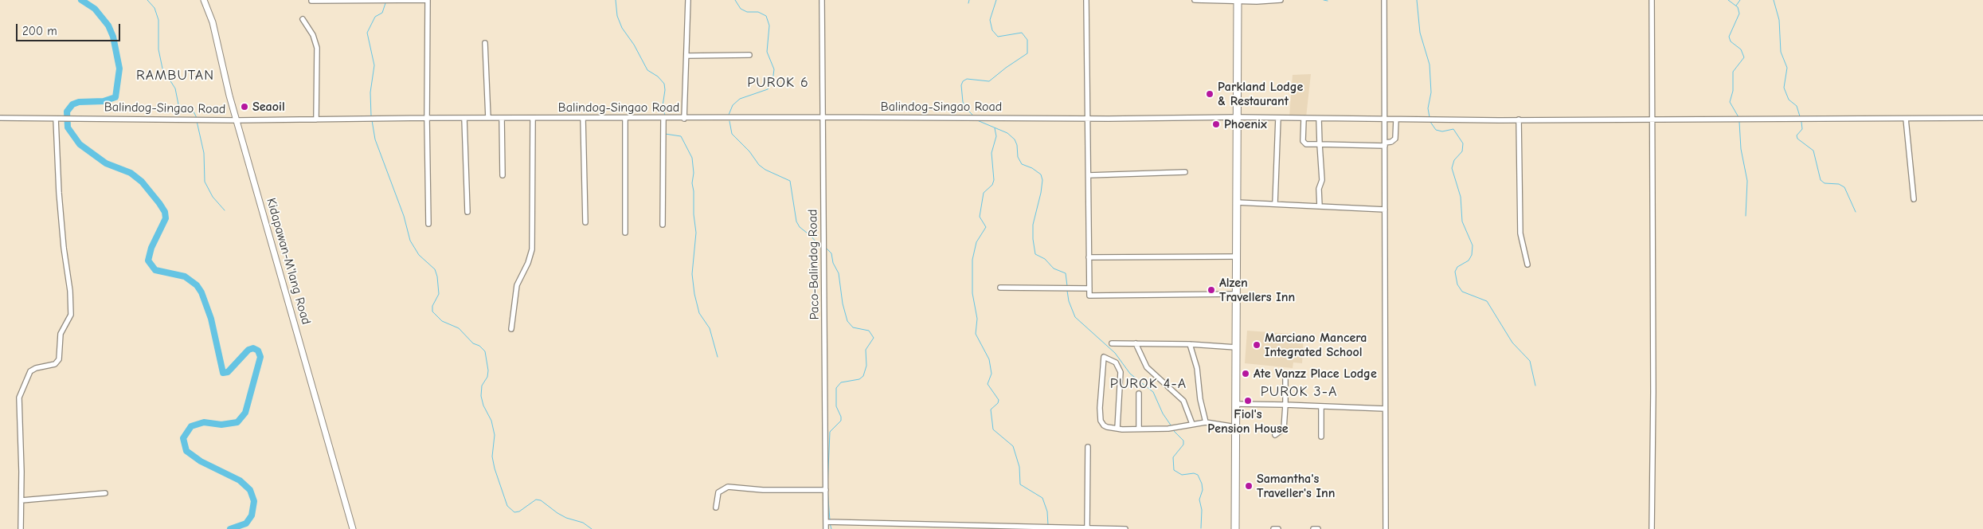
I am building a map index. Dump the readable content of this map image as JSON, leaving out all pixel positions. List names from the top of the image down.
{
  "streets": {
    "main road": ["Kidapawan-M'lang Road"],
    "street": ["Balindog-Singao Road", "Paco-Balindog Road"]
  },
  "crossings": [
    ["Balindog-Singao Road", "Kidapawan-M'lang Road"],
    ["Balindog-Singao Road", "Paco-Balindog Road"]
  ],
  "districts": [
    "RAMBUTAN",
    "PUROK 6",
    "PUROK 4-A",
    "PUROK 3-A"
  ],
  "places": [
    "Parkland Lodge & Restaurant",
    "Seaoil",
    "Phoenix",
    "Alzen Travellers Inn",
    "Marciano Mancera Integrated School",
    "Ate Vanzz Place Lodge",
    "Fiol's Pension House",
    "Samantha's Traveller's Inn"
  ],
  "scale_bar": "200 m"
}
